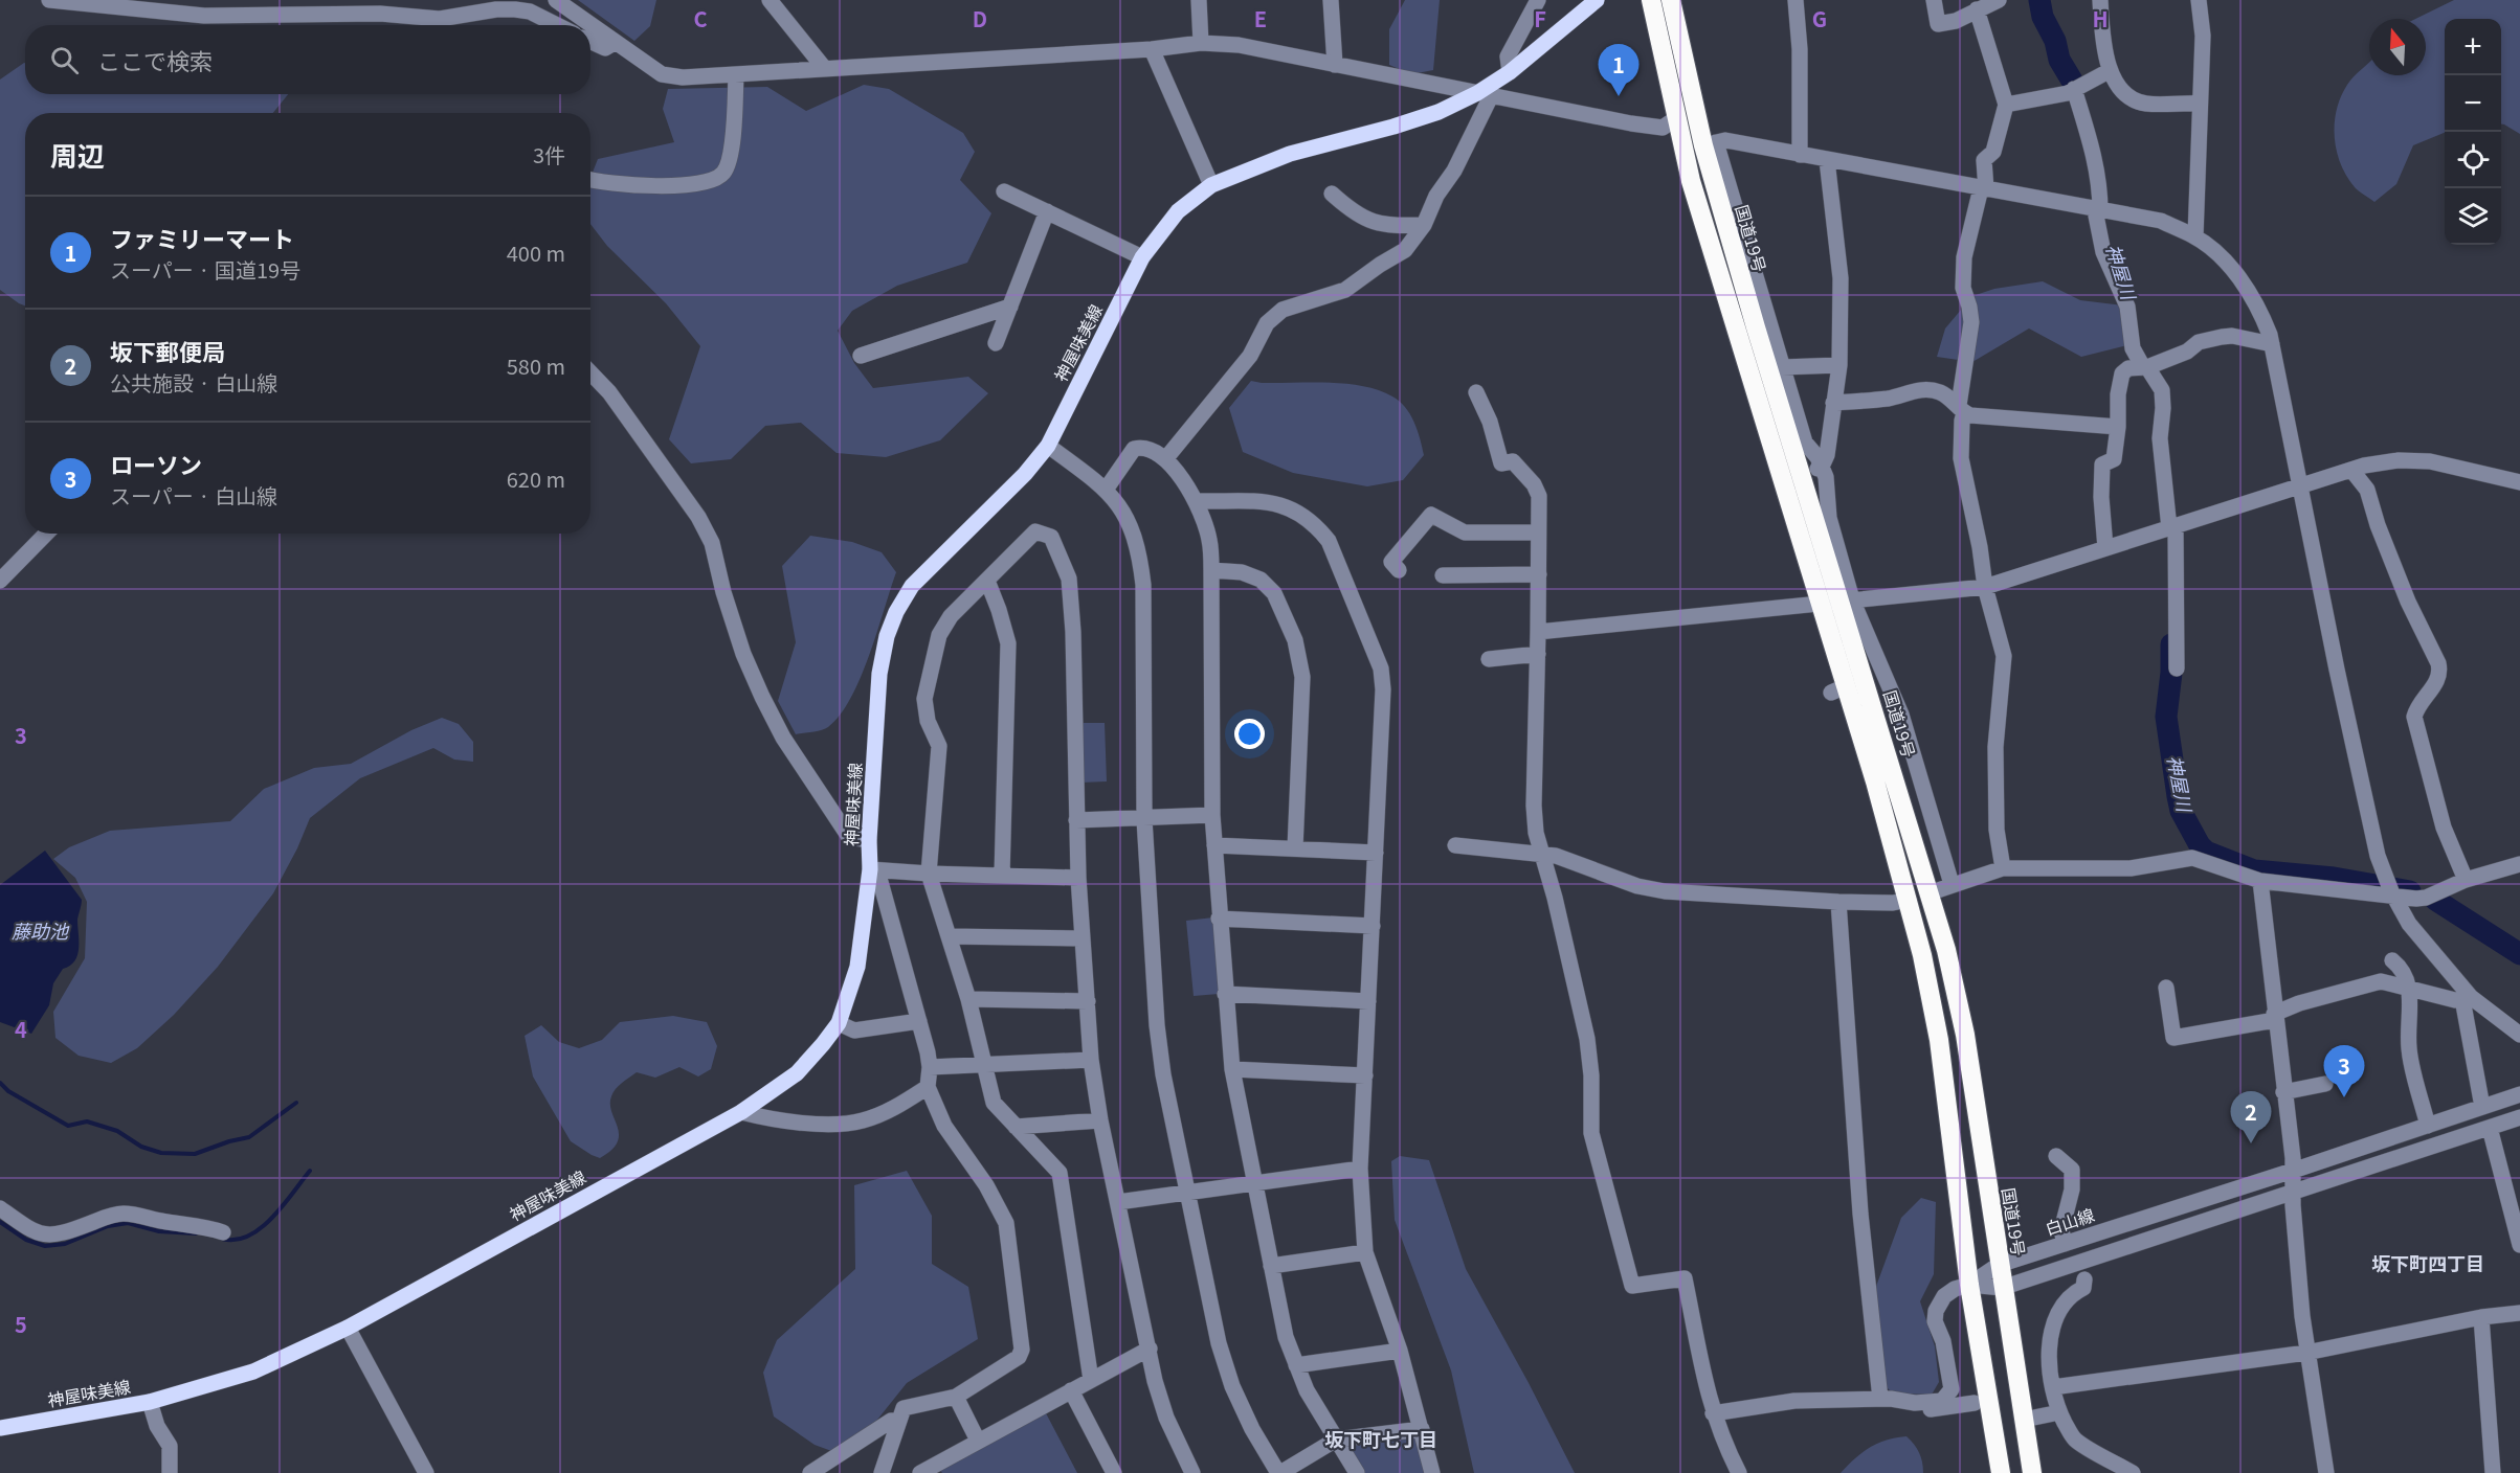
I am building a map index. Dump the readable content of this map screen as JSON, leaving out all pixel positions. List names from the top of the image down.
{
  "streets": {
    "highway": ["国道19号"],
    "main road": ["神屋味美線"],
    "street": ["白山線"]
  },
  "crossings": [
    ["国道19号", "白山線"]
  ],
  "districts": ["坂下町四丁目", "坂下町七丁目"],
  "water": ["神屋川", "藤助池"],
  "north": "top",
  "page": {
    "map_buttons": ["+", "−"],
    "search": "ここで検索",
    "pins": ["1", "3", "2"],
    "heading": ["周辺", "3件"],
    "list": [
      {
        "mark": "1",
        "name": "ファミリーマート",
        "note": "スーパー · 国道19号",
        "value": "400 m"
      },
      {
        "mark": "2",
        "name": "坂下郵便局",
        "note": "公共施設 · 白山線",
        "value": "580 m"
      },
      {
        "mark": "3",
        "name": "ローソン",
        "note": "スーパー · 白山線",
        "value": "620 m"
      }
    ]
  },
  "grid": {
    "columns": [
      "C",
      "D",
      "E",
      "F",
      "G",
      "H"
    ],
    "rows": ["3", "4", "5"]
  }
}
